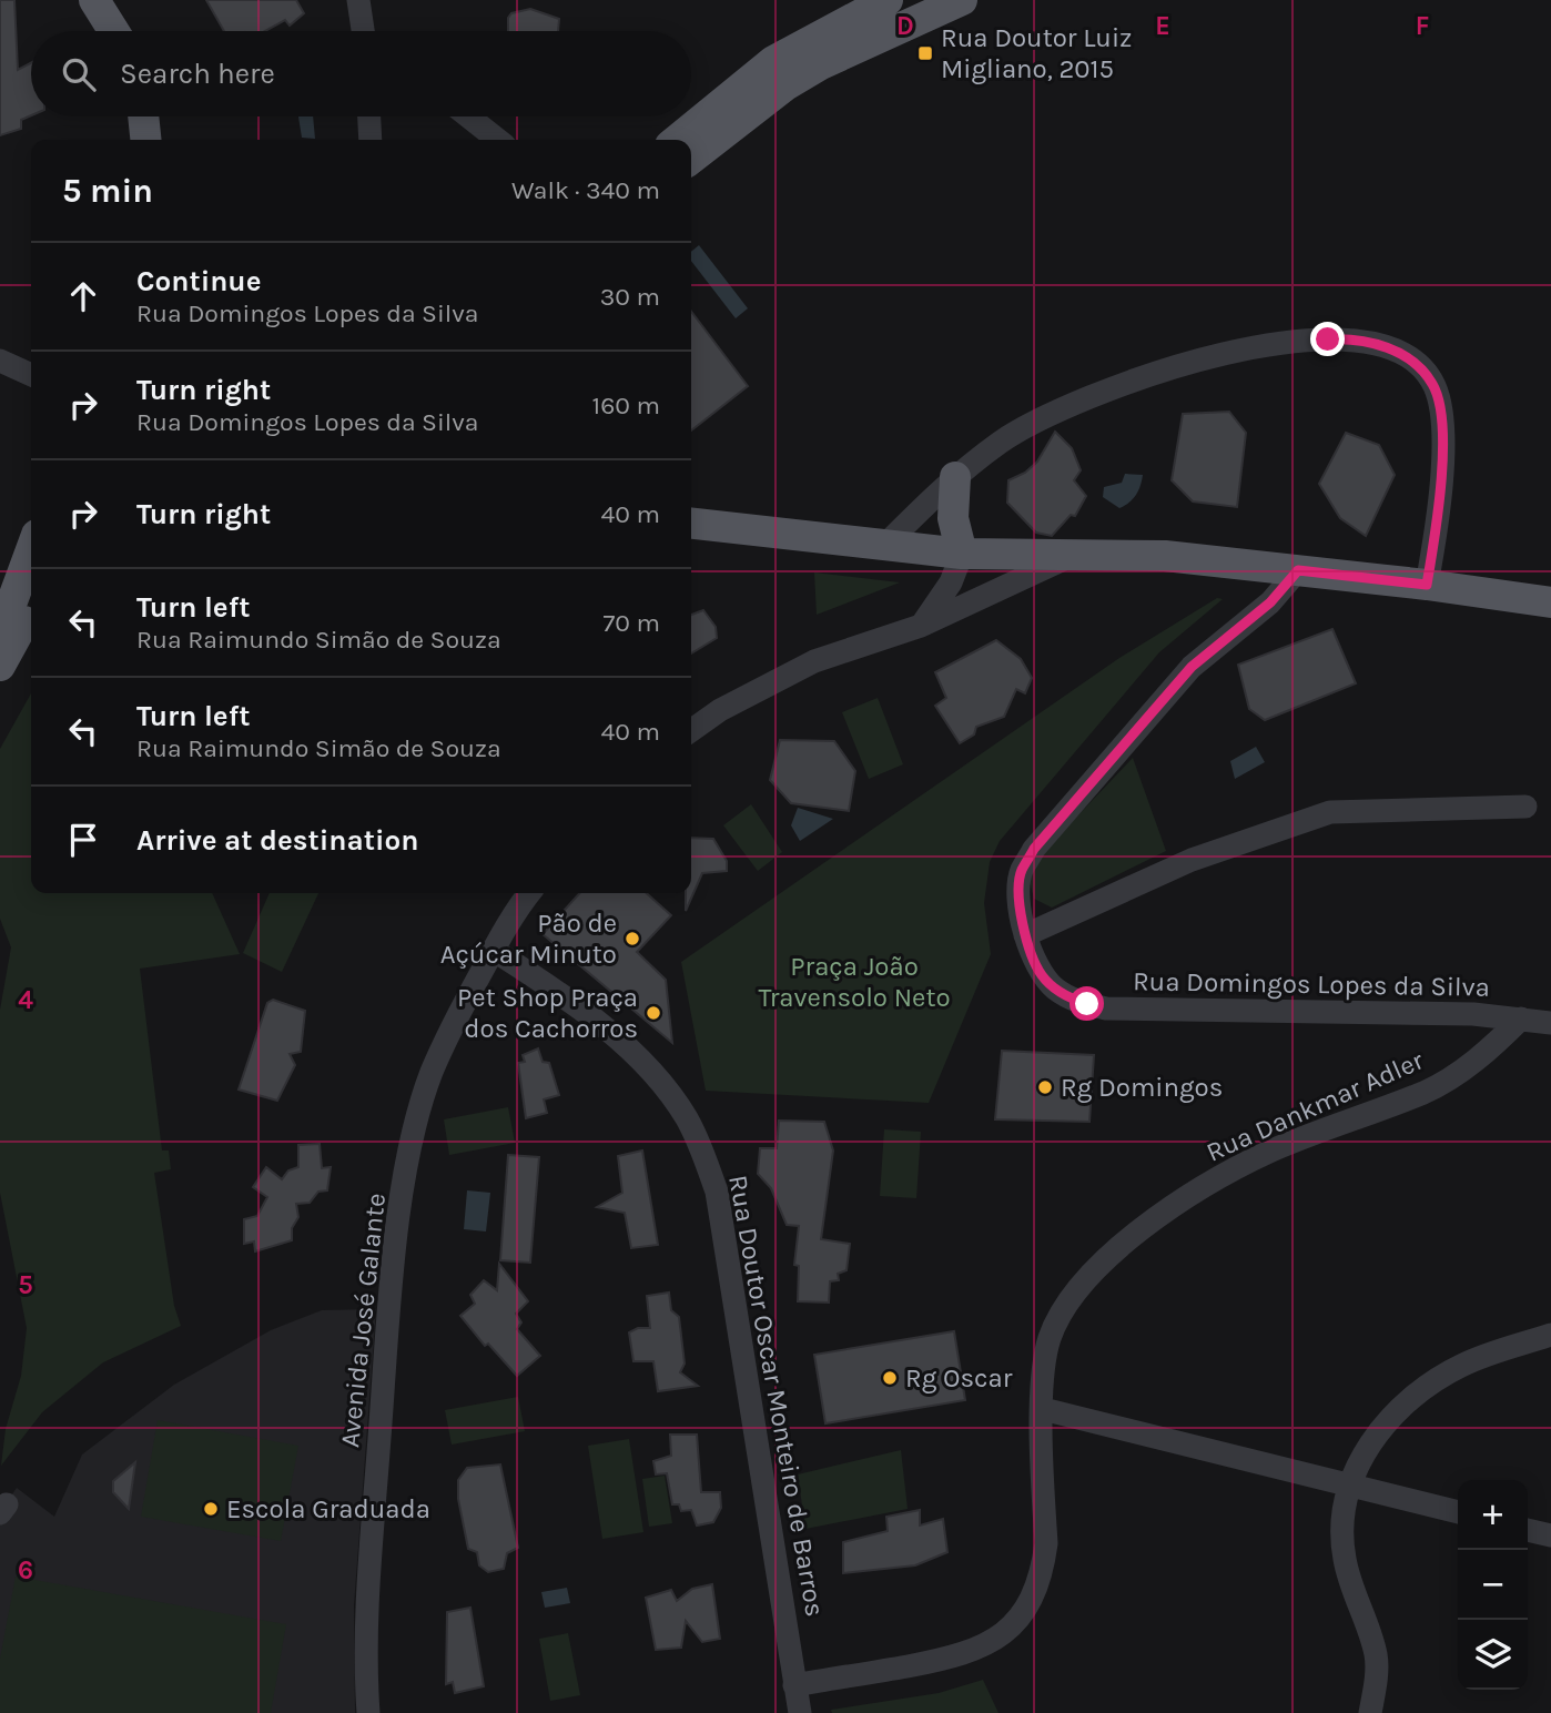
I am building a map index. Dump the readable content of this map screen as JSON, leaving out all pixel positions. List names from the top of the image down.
{
  "streets": {
    "street": [
      "Rua Domingos Lopes da Silva",
      "Rua Dankmar Adler",
      "Avenida José Galante",
      "Rua Doutor Oscar Monteiro de Barros"
    ]
  },
  "crossings": [
    ["Rua Domingos Lopes da Silva", "Rua Dankmar Adler"],
    ["Rua Dankmar Adler", "Rua Doutor Oscar Monteiro de Barros"],
    ["Avenida José Galante", "Rua Doutor Oscar Monteiro de Barros"]
  ],
  "parks": ["Praça João Travensolo Neto"],
  "places": {
    "transit": ["Rua Doutor Luiz Migliano, 2015"],
    "other": [
      "Pão de Açúcar Minuto",
      "Pet Shop Praça dos Cachorros",
      "Rg Domingos",
      "Rg Oscar",
      "Escola Graduada"
    ]
  },
  "page": {
    "search": "Search here",
    "heading": ["5 min", "Walk · 340 m"],
    "list": [
      ["Continue", "Rua Domingos Lopes da Silva", "30 m"],
      ["Turn right", "Rua Domingos Lopes da Silva", "160 m"],
      ["Turn right", "40 m"],
      ["Turn left", "Rua Raimundo Simão de Souza", "70 m"],
      ["Turn left", "Rua Raimundo Simão de Souza", "40 m"],
      "Arrive at destination"
    ],
    "map_buttons": ["+", "−"]
  },
  "grid": {
    "columns": ["D", "E", "F"],
    "rows": ["4", "5", "6"]
  }
}
